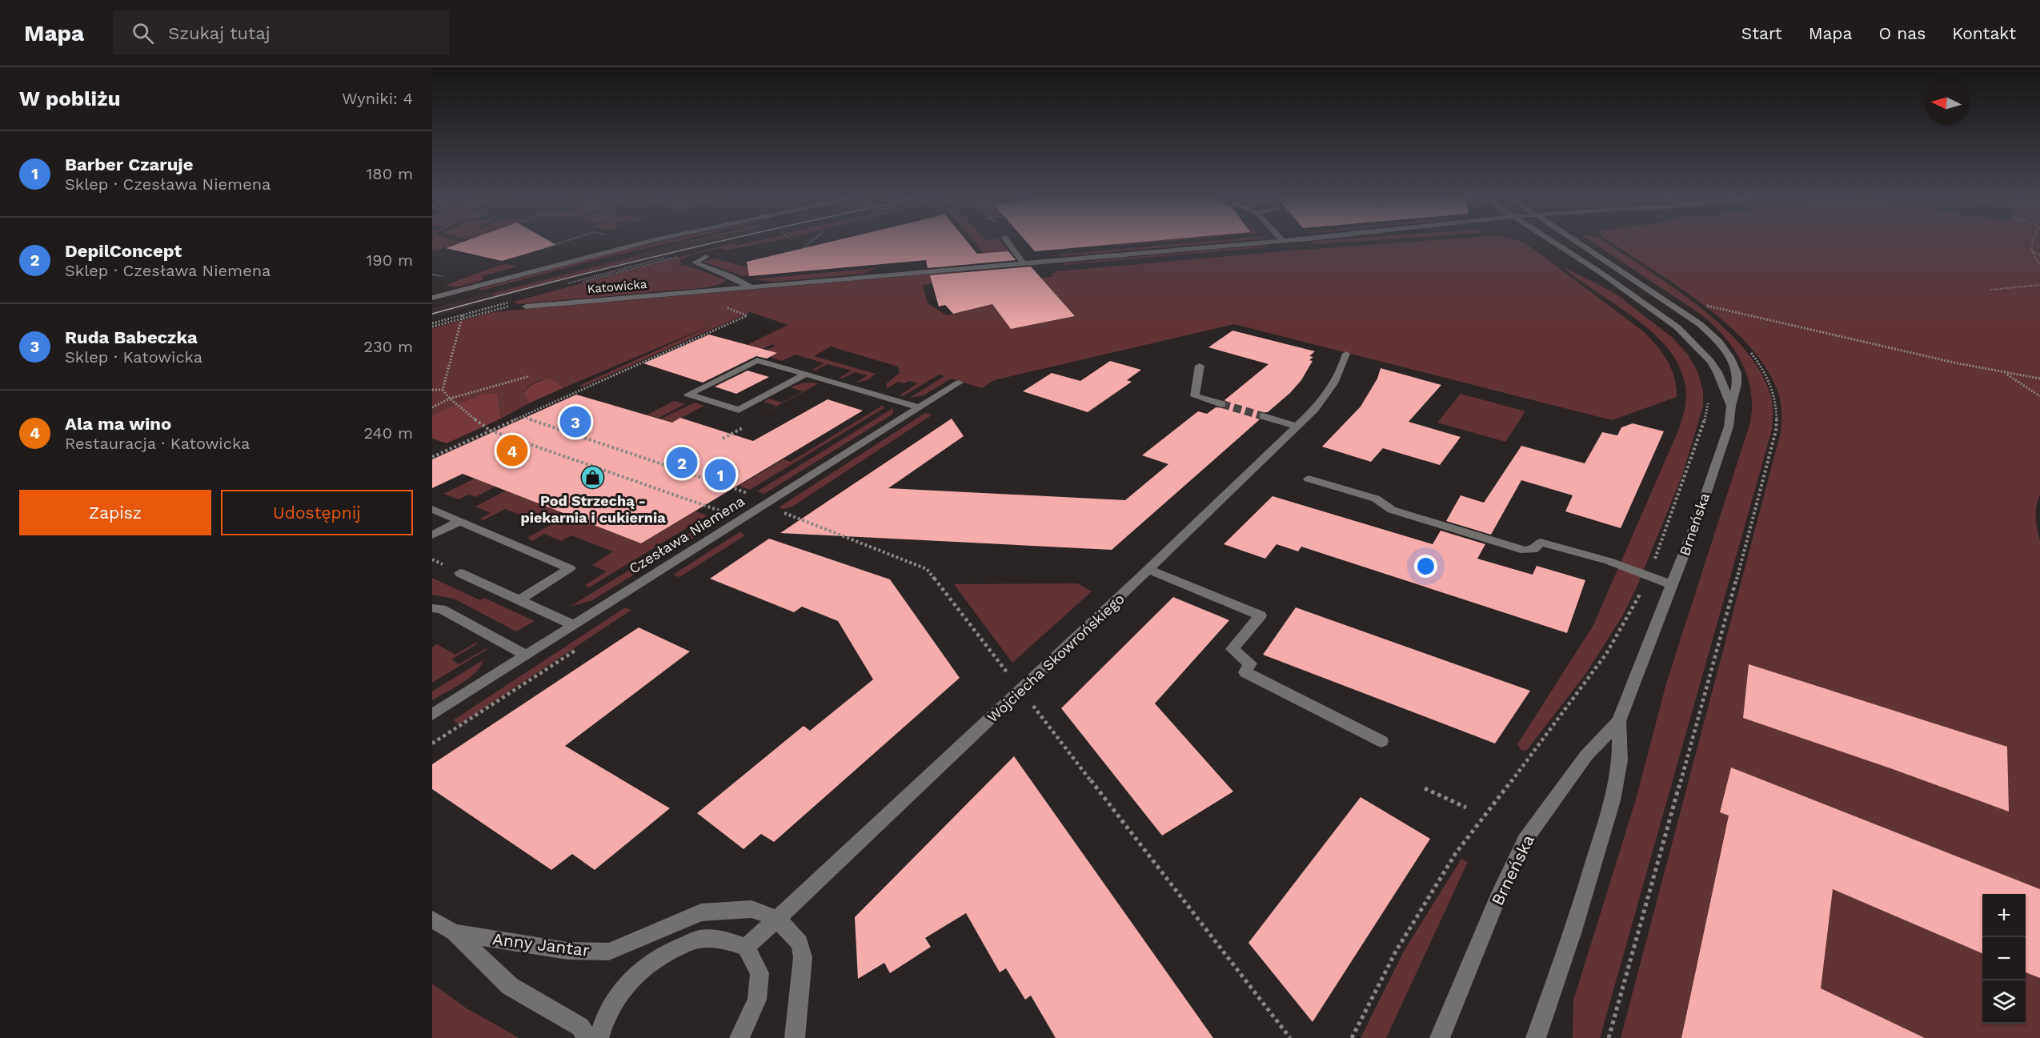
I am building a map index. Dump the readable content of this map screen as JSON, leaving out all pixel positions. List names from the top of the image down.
{
  "streets": {
    "street": [
      "Katowicka",
      "Brneńska",
      "Czesława Niemena",
      "Wojciecha Skowrońskiego",
      "Anny Jantar"
    ]
  },
  "crossings": [
    ["Wojciecha Skowrońskiego", "Anny Jantar"]
  ],
  "places": {
    "shop": ["Pod Strzechą - piekarnia i cukiernia"]
  },
  "north": "left",
  "page": {
    "header": "Mapa",
    "search": "Szukaj tutaj",
    "nav": [
      "Start",
      "Mapa",
      "O nas",
      "Kontakt"
    ],
    "heading": ["W pobliżu", "Wyniki: 4"],
    "list": [
      {
        "mark": "1",
        "name": "Barber Czaruje",
        "note": "Sklep · Czesława Niemena",
        "value": "180 m"
      },
      {
        "mark": "2",
        "name": "DepilConcept",
        "note": "Sklep · Czesława Niemena",
        "value": "190 m"
      },
      {
        "mark": "3",
        "name": "Ruda Babeczka",
        "note": "Sklep · Katowicka",
        "value": "230 m"
      },
      {
        "mark": "4",
        "name": "Ala ma wino",
        "note": "Restauracja · Katowicka",
        "value": "240 m"
      }
    ],
    "pins": [
      "3",
      "4",
      "2",
      "1"
    ],
    "buttons": ["Zapisz", "Udostępnij"],
    "map_buttons": ["+", "−"]
  }
}
